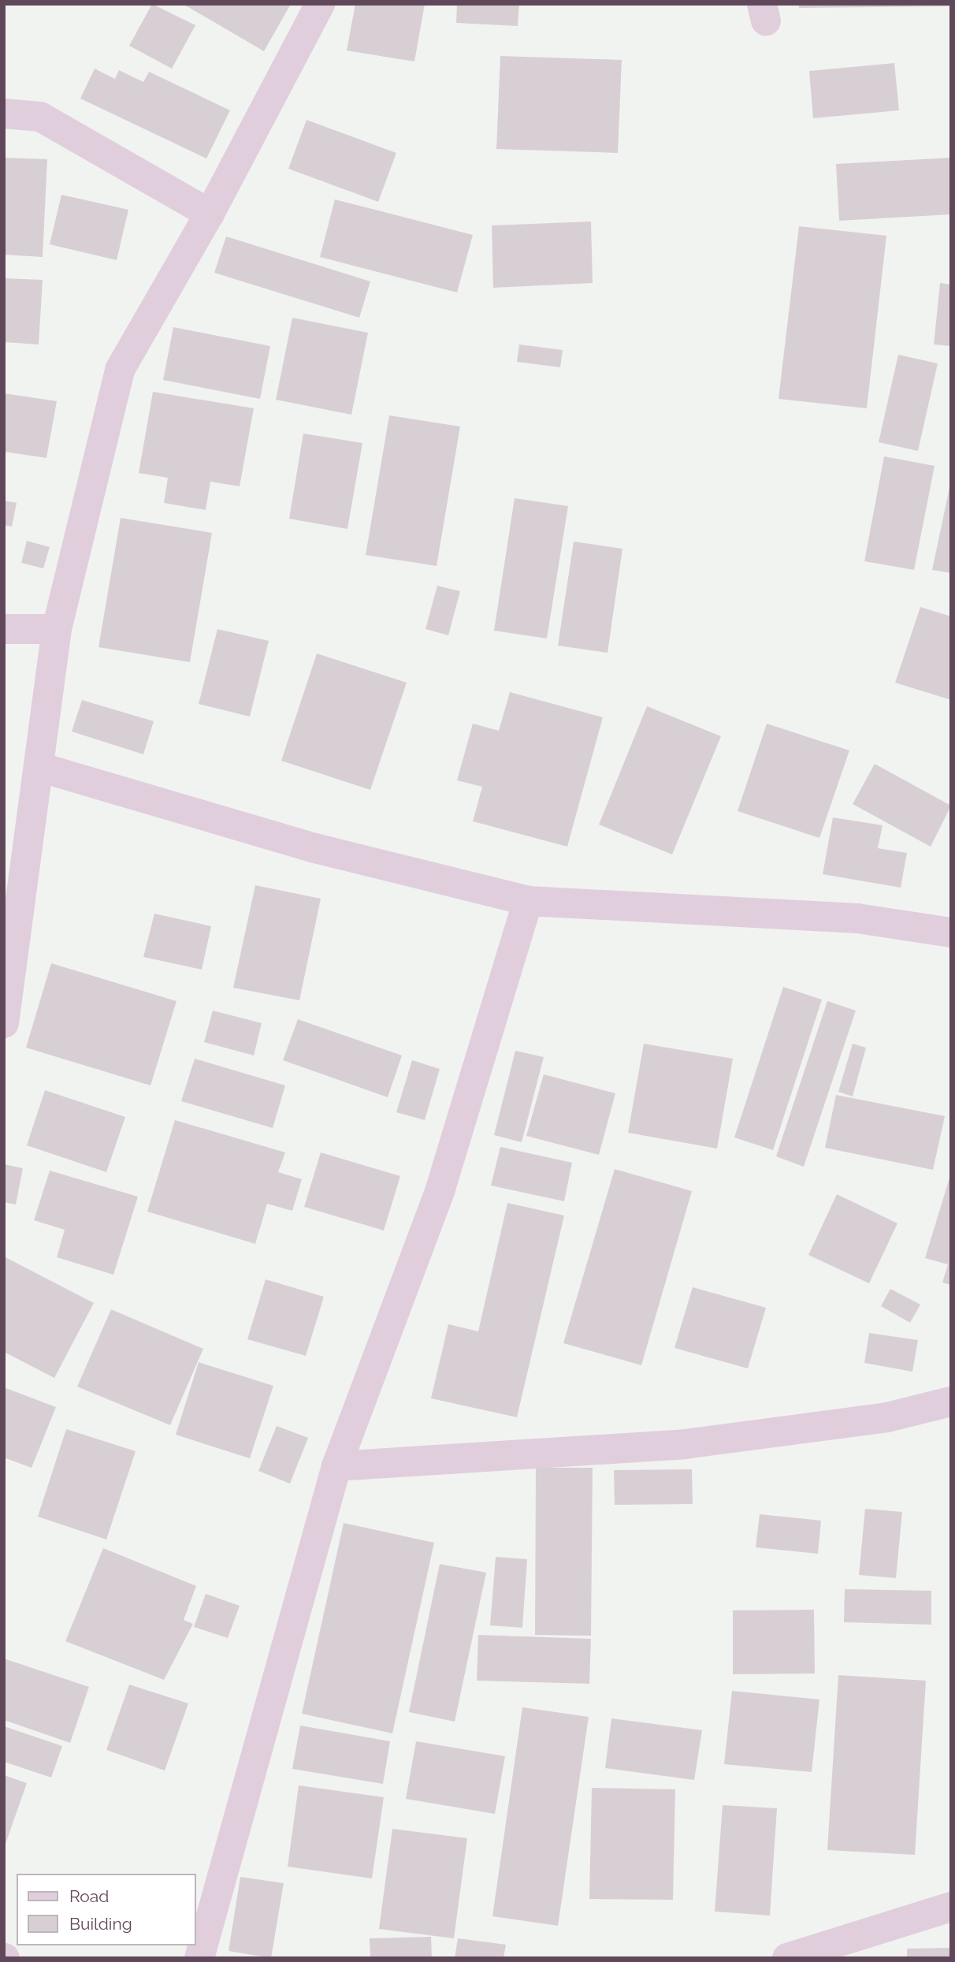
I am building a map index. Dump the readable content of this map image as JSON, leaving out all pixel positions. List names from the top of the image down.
{
  "legend": ["Road", "Building"]
}
